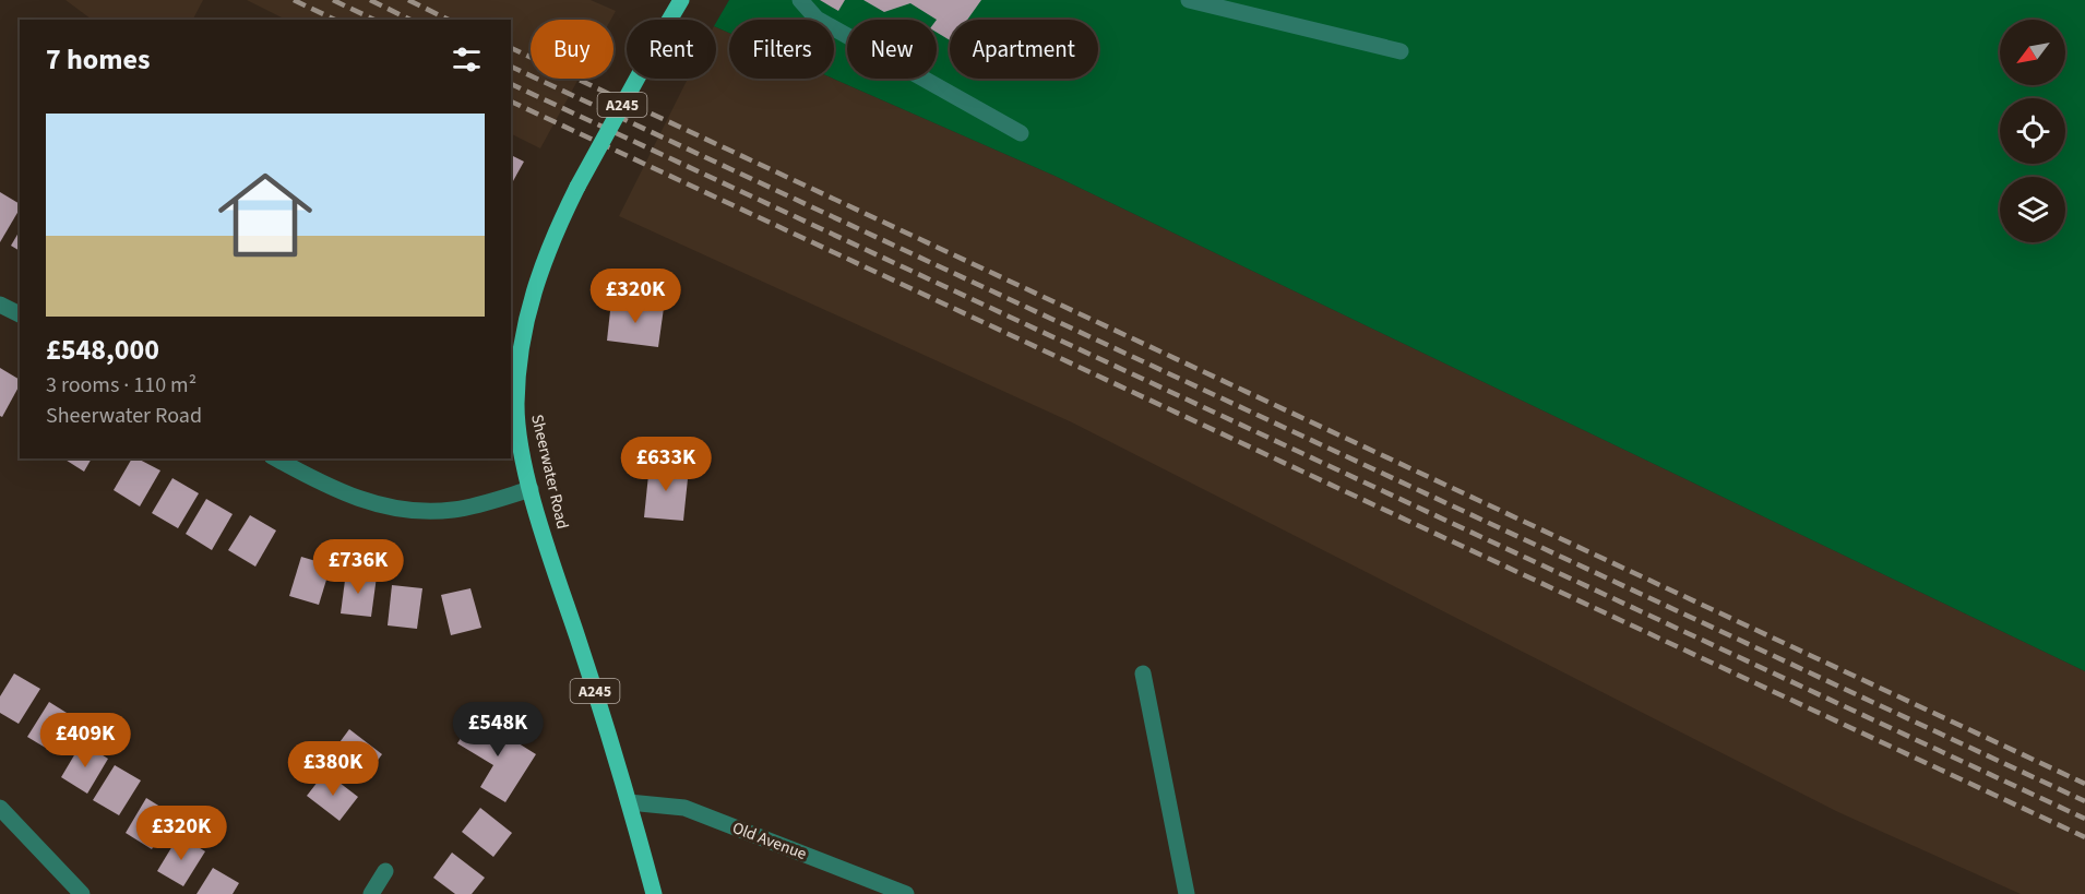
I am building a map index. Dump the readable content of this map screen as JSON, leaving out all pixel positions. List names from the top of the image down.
{
  "streets": {
    "main road": ["A245", "Sheerwater Road"],
    "street": ["Old Avenue"]
  },
  "crossings": [
    ["Sheerwater Road", "Old Avenue"]
  ],
  "north": "bottom left",
  "page": {
    "chip": [
      "Buy",
      "Rent",
      "Filters",
      "New",
      "Apartment"
    ],
    "heading": "7 homes",
    "list": [
      {
        "name": "£548,000",
        "note": "3 rooms · 110 m² · Sheerwater Road"
      }
    ],
    "price": [
      "£320K",
      "£633K",
      "£736K",
      "£548K",
      "£409K",
      "£380K",
      "£320K"
    ]
  }
}
